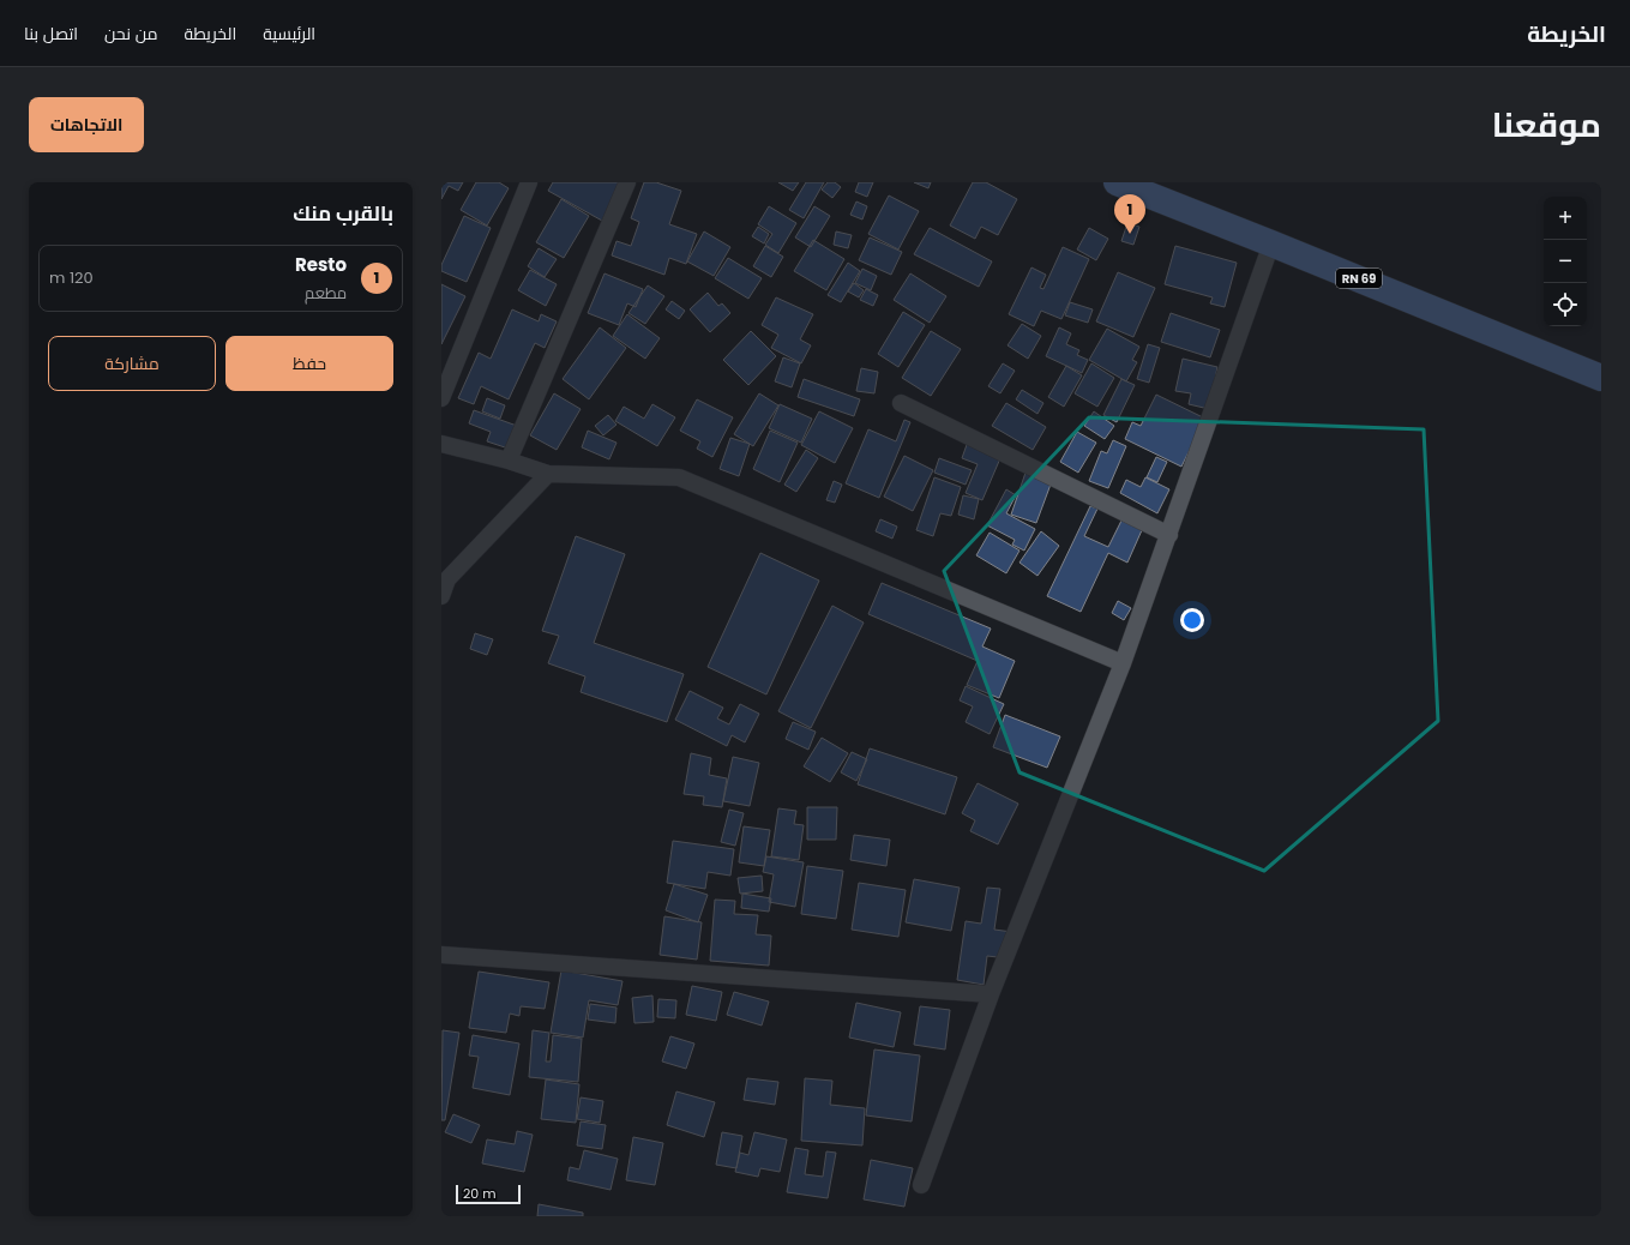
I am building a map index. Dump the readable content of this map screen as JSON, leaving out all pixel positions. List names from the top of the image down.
{
  "streets": {
    "main road": ["RN 69"]
  },
  "scale_bar": "20 m",
  "page": {
    "header": "الخريطة",
    "nav": [
      "الرئيسية",
      "الخريطة",
      "من نحن",
      "اتصل بنا"
    ],
    "title": "موقعنا",
    "buttons": [
      "الاتجاهات",
      ["حفظ", "مشاركة"]
    ],
    "heading": "بالقرب منك",
    "pins": "1",
    "map_buttons": ["+", "−"],
    "list": [
      {
        "mark": "1",
        "name": "Resto",
        "note": "مطعم",
        "value": "120 m"
      }
    ],
    "scale": "20 m"
  }
}
